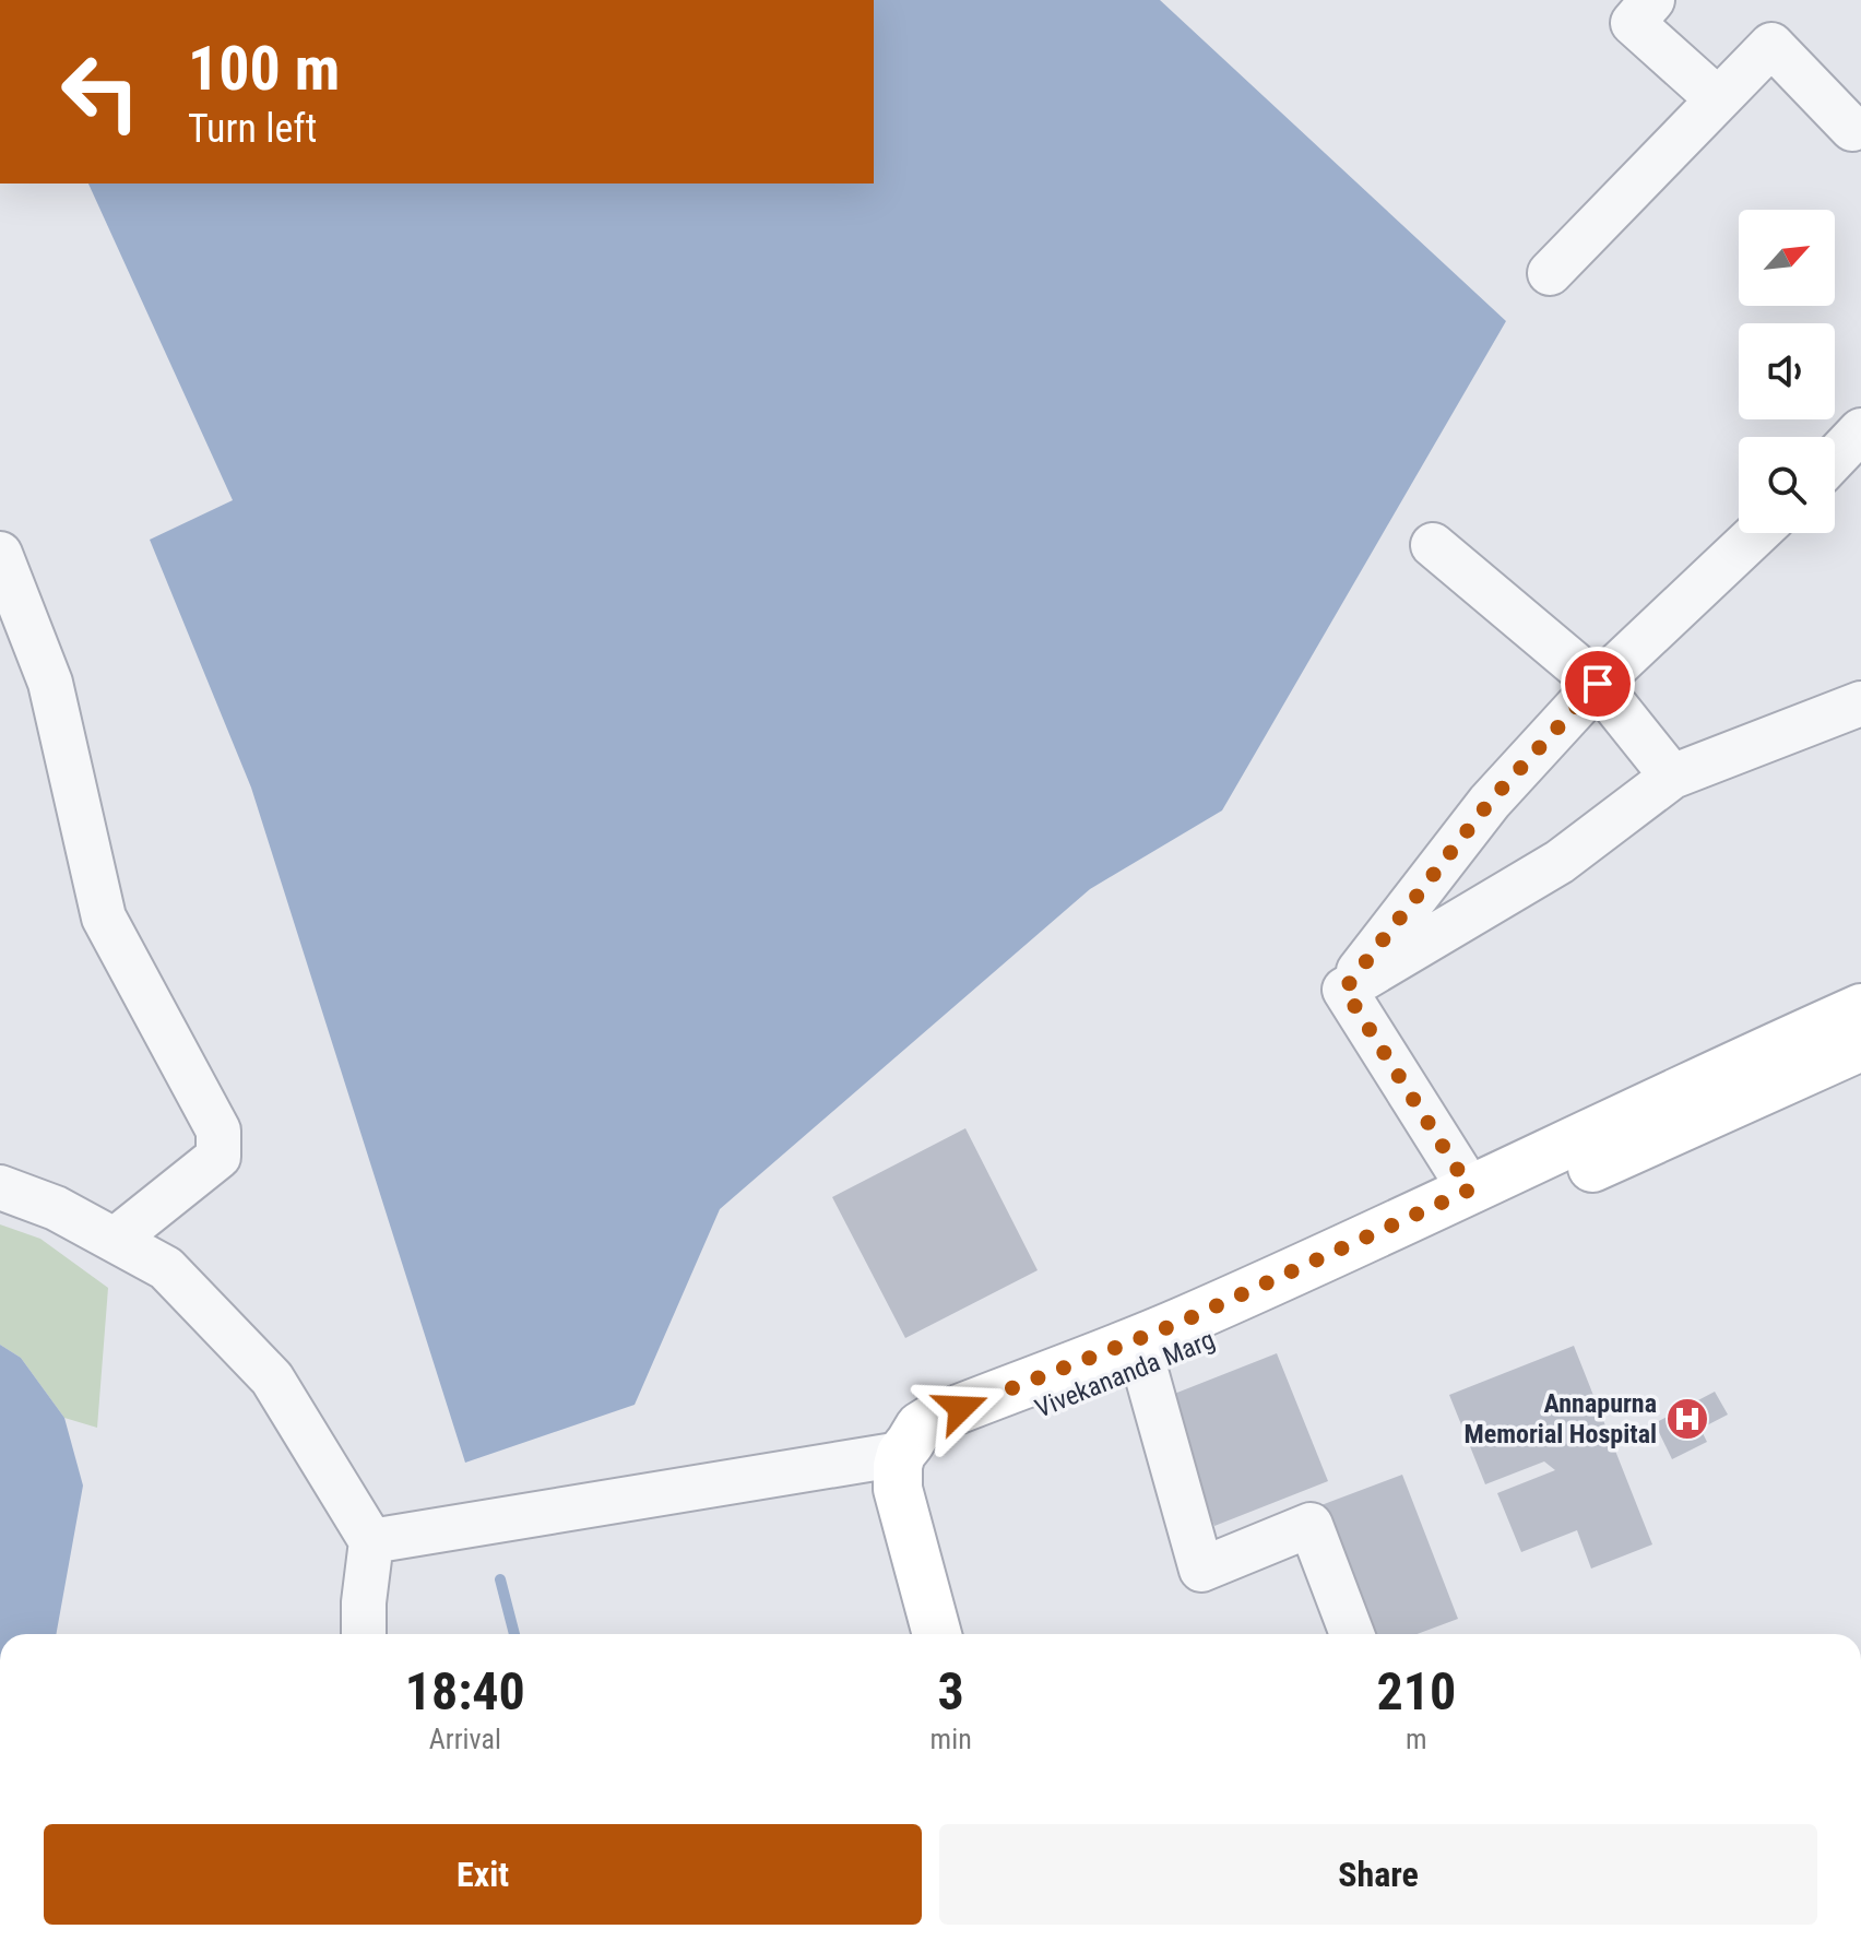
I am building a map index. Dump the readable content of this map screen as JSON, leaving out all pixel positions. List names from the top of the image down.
{
  "streets": {
    "main road": ["Vivekananda Marg"]
  },
  "places": {
    "hospital": ["Annapurna Memorial Hospital"]
  },
  "north": "top right",
  "page": {
    "turn": ["100 m", "Turn left"],
    "eta": [
      "18:40",
      "Arrival",
      "3",
      "min",
      "210",
      "m"
    ],
    "buttons": ["Exit", "Share"]
  }
}
